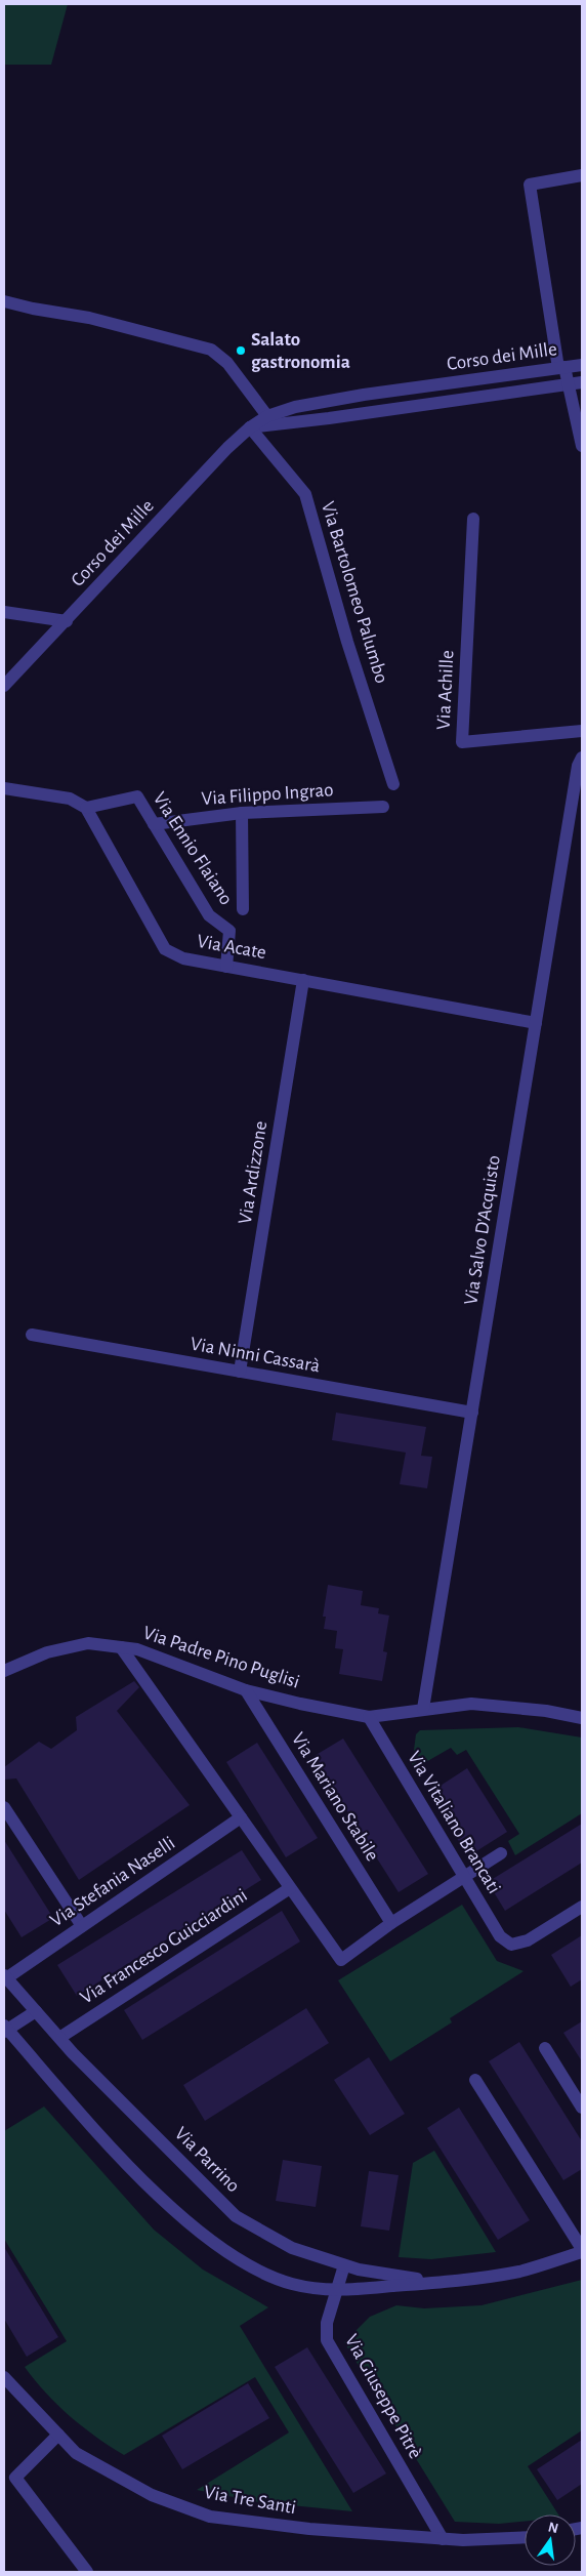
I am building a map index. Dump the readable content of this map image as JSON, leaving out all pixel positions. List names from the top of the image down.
{
  "streets": {
    "street": [
      "Corso dei Mille",
      "Via Bartolomeo Palumbo",
      "Via Achille",
      "Via Filippo Ingrao",
      "Via Ennio Flaiano",
      "Via Acate",
      "Via Ardizzone",
      "Via Salvo D'Acquisto",
      "Via Ninni Cassarà",
      "Via Padre Pino Puglisi",
      "Via Mariano Stabile",
      "Via Vitaliano Brancati",
      "Via Stefania Naselli",
      "Via Francesco Guicciardini",
      "Via Parrino",
      "Via Giuseppe Pitrè",
      "Via Tre Santi"
    ]
  },
  "crossings": [
    ["Corso dei Mille", "Via Bartolomeo Palumbo"],
    ["Via Filippo Ingrao", "Via Ennio Flaiano"],
    ["Via Ennio Flaiano", "Via Acate"],
    ["Via Acate", "Via Ardizzone"],
    ["Via Acate", "Via Salvo D'Acquisto"],
    ["Via Ardizzone", "Via Ninni Cassarà"],
    ["Via Salvo D'Acquisto", "Via Ninni Cassarà"],
    ["Via Salvo D'Acquisto", "Via Padre Pino Puglisi"],
    ["Via Padre Pino Puglisi", "Via Mariano Stabile"],
    ["Via Padre Pino Puglisi", "Via Vitaliano Brancati"],
    ["Via Stefania Naselli", "Via Parrino"],
    ["Via Francesco Guicciardini", "Via Parrino"],
    ["Via Parrino", "Via Giuseppe Pitrè"],
    ["Via Giuseppe Pitrè", "Via Tre Santi"]
  ],
  "places": ["Salato gastronomia"],
  "north": "top"
}
